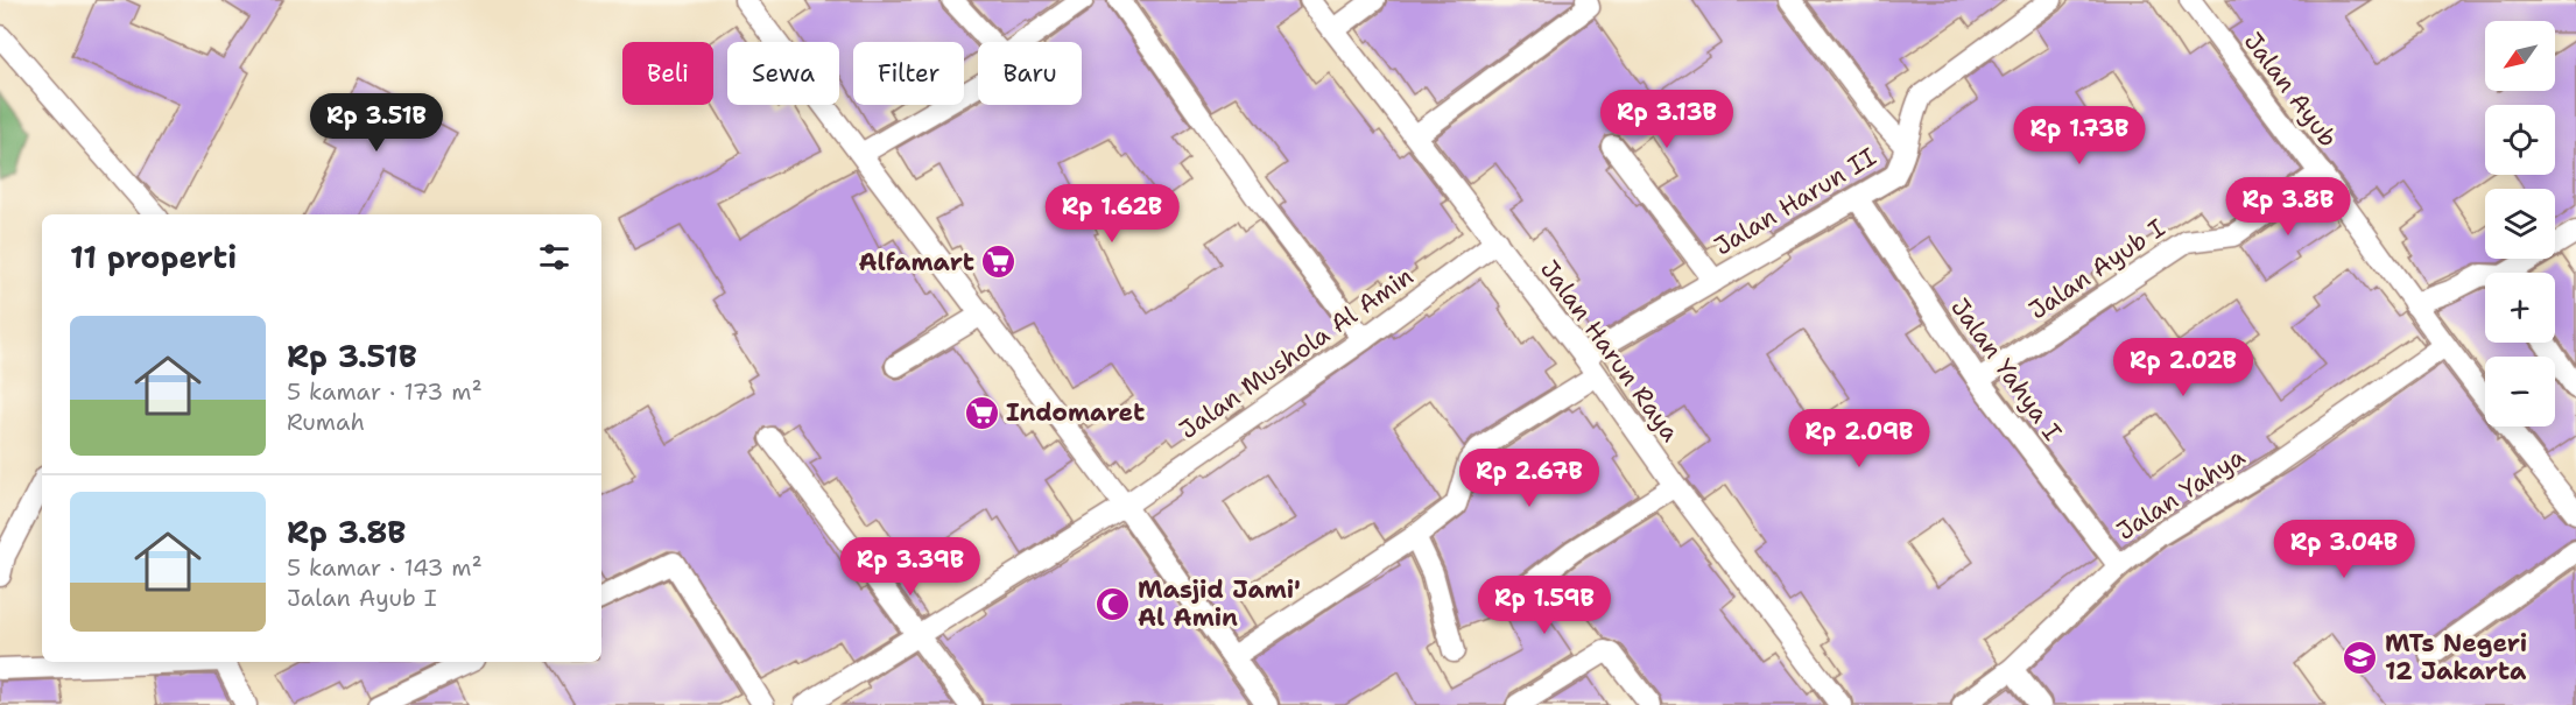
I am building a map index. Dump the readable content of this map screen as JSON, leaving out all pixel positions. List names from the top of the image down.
{
  "streets": {
    "street": [
      "Jalan Ayub",
      "Jalan Harun II",
      "Jalan Ayub I",
      "Jalan Harun Raya",
      "Jalan Mushola Al Amin",
      "Jalan Yahya I",
      "Jalan Yahya"
    ]
  },
  "crossings": [
    ["Jalan Ayub", "Jalan Ayub I"],
    ["Jalan Ayub", "Jalan Yahya"],
    ["Jalan Harun II", "Jalan Harun Raya"],
    ["Jalan Harun II", "Jalan Yahya I"],
    ["Jalan Ayub I", "Jalan Yahya I"],
    ["Jalan Harun Raya", "Jalan Mushola Al Amin"],
    ["Jalan Yahya I", "Jalan Yahya"]
  ],
  "places": {
    "supermarket": ["Alfamart", "Indomaret"],
    "mosque": ["Masjid Jami' Al Amin"],
    "school or university": ["MTs Negeri 12 Jakarta"]
  },
  "north": "bottom left",
  "page": {
    "map_buttons": ["+", "−"],
    "chip": [
      "Beli",
      "Sewa",
      "Filter",
      "Baru"
    ],
    "price": [
      "Rp 3.13B",
      "Rp 3.51B",
      "Rp 1.73B",
      "Rp 3.8B",
      "Rp 1.62B",
      "Rp 2.02B",
      "Rp 2.09B",
      "Rp 2.67B",
      "Rp 3.04B",
      "Rp 3.39B",
      "Rp 1.59B"
    ],
    "heading": "11 properti",
    "list": [
      {
        "name": "Rp 3.51B",
        "note": "5 kamar · 173 m² · Rumah"
      },
      {
        "name": "Rp 3.8B",
        "note": "5 kamar · 143 m² · Jalan Ayub I"
      }
    ]
  }
}
